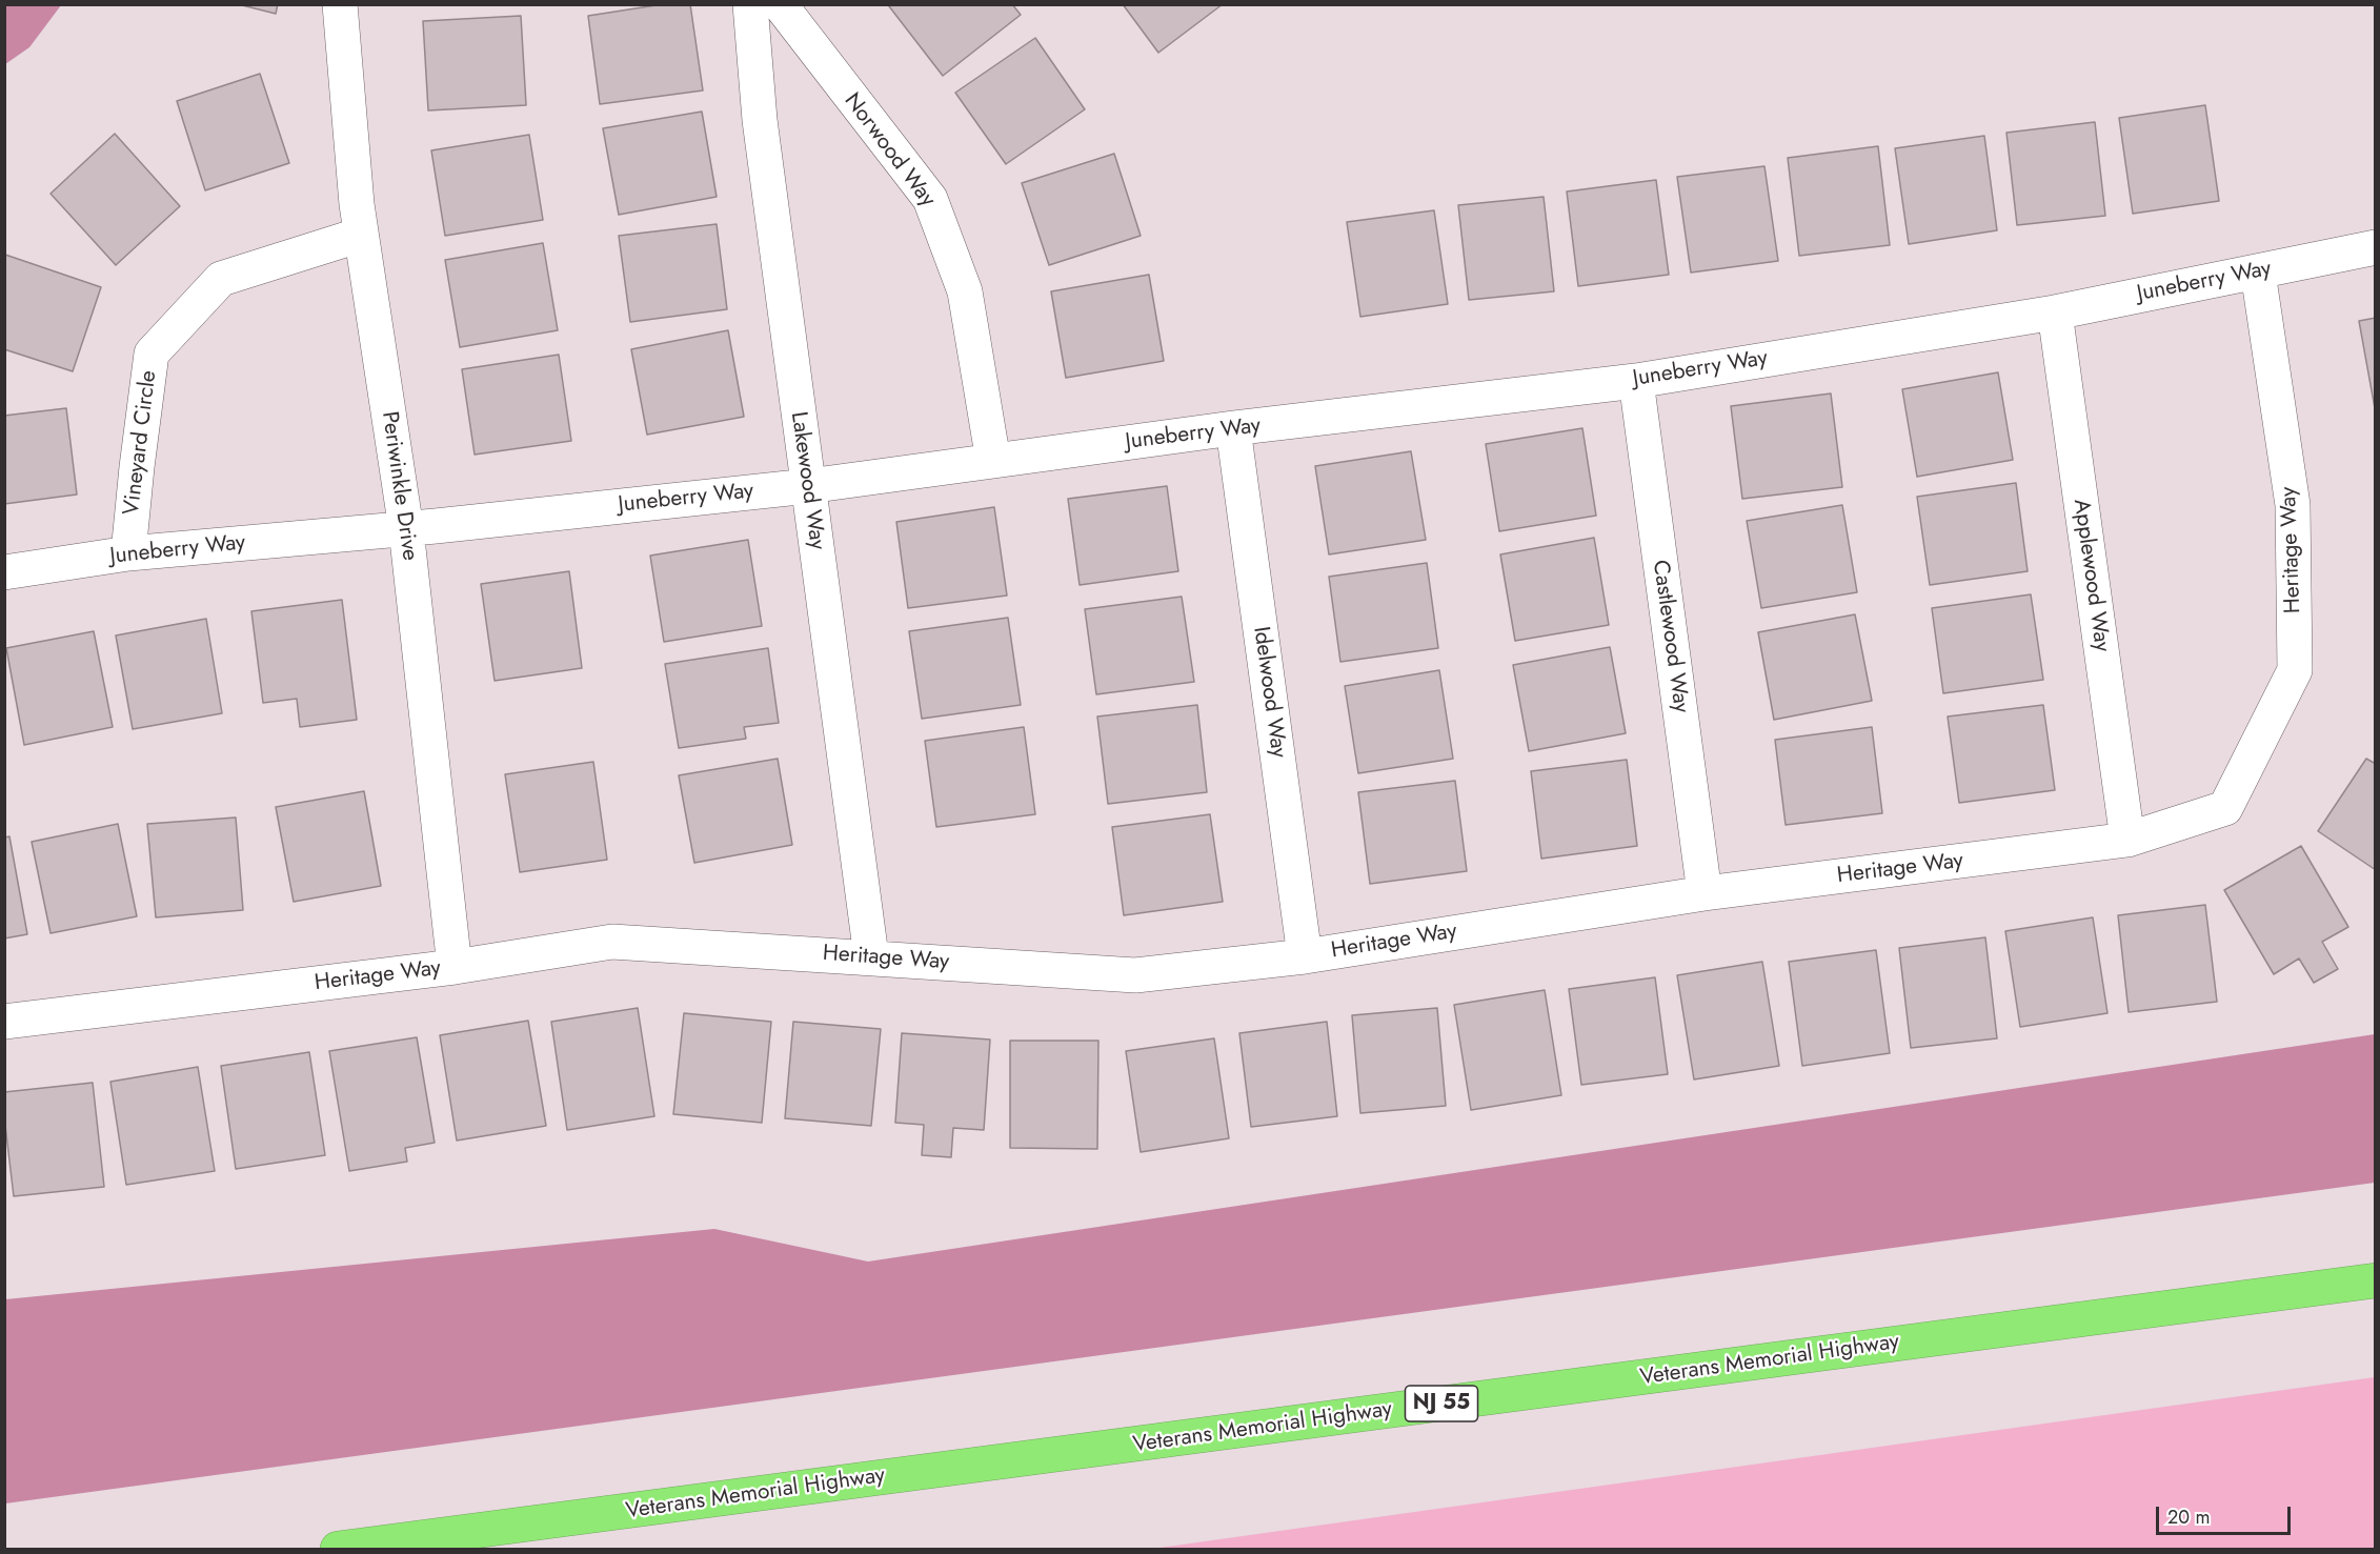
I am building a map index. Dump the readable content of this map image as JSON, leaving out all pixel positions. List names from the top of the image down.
{
  "streets": {
    "highway": ["Veterans Memorial Highway", "NJ 55"],
    "street": [
      "Norwood Way",
      "Juneberry Way",
      "Vineyard Circle",
      "Lakewood Way",
      "Periwinkle Drive",
      "Heritage Way",
      "Applewood Way",
      "Castlewood Way",
      "Idelwood Way"
    ]
  },
  "crossings": [
    ["Norwood Way", "Juneberry Way"],
    ["Juneberry Way", "Vineyard Circle"],
    ["Juneberry Way", "Lakewood Way"],
    ["Juneberry Way", "Periwinkle Drive"],
    ["Juneberry Way", "Heritage Way"],
    ["Juneberry Way", "Applewood Way"],
    ["Juneberry Way", "Castlewood Way"],
    ["Juneberry Way", "Idelwood Way"],
    ["Vineyard Circle", "Periwinkle Drive"],
    ["Lakewood Way", "Heritage Way"],
    ["Periwinkle Drive", "Heritage Way"],
    ["Heritage Way", "Applewood Way"],
    ["Heritage Way", "Castlewood Way"],
    ["Heritage Way", "Idelwood Way"]
  ],
  "scale_bar": "20 m"
}
